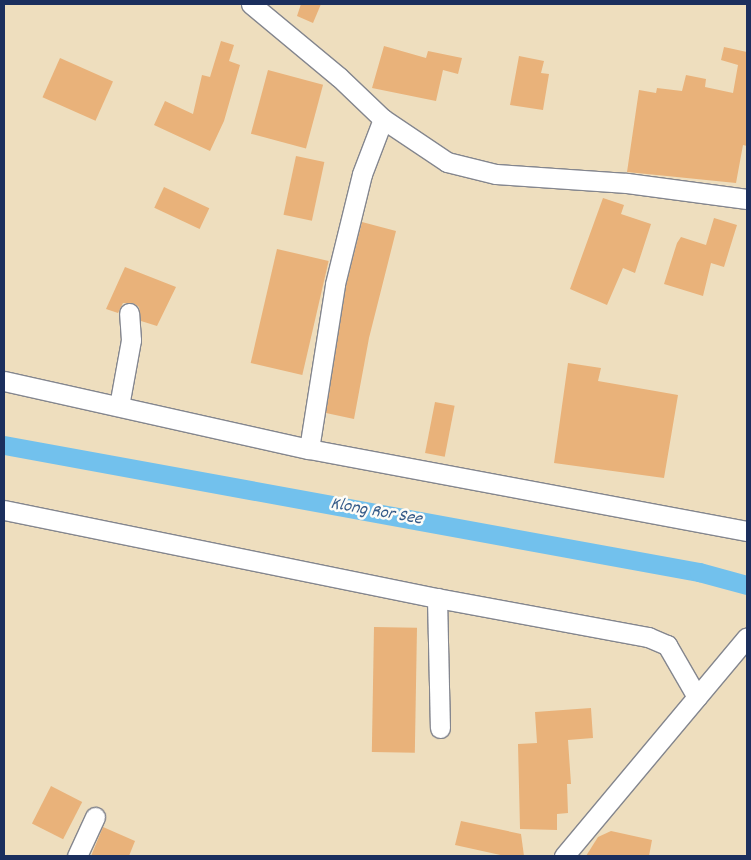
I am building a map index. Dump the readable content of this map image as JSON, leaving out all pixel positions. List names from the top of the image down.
{
  "water": ["Klong Ror See"]
}
